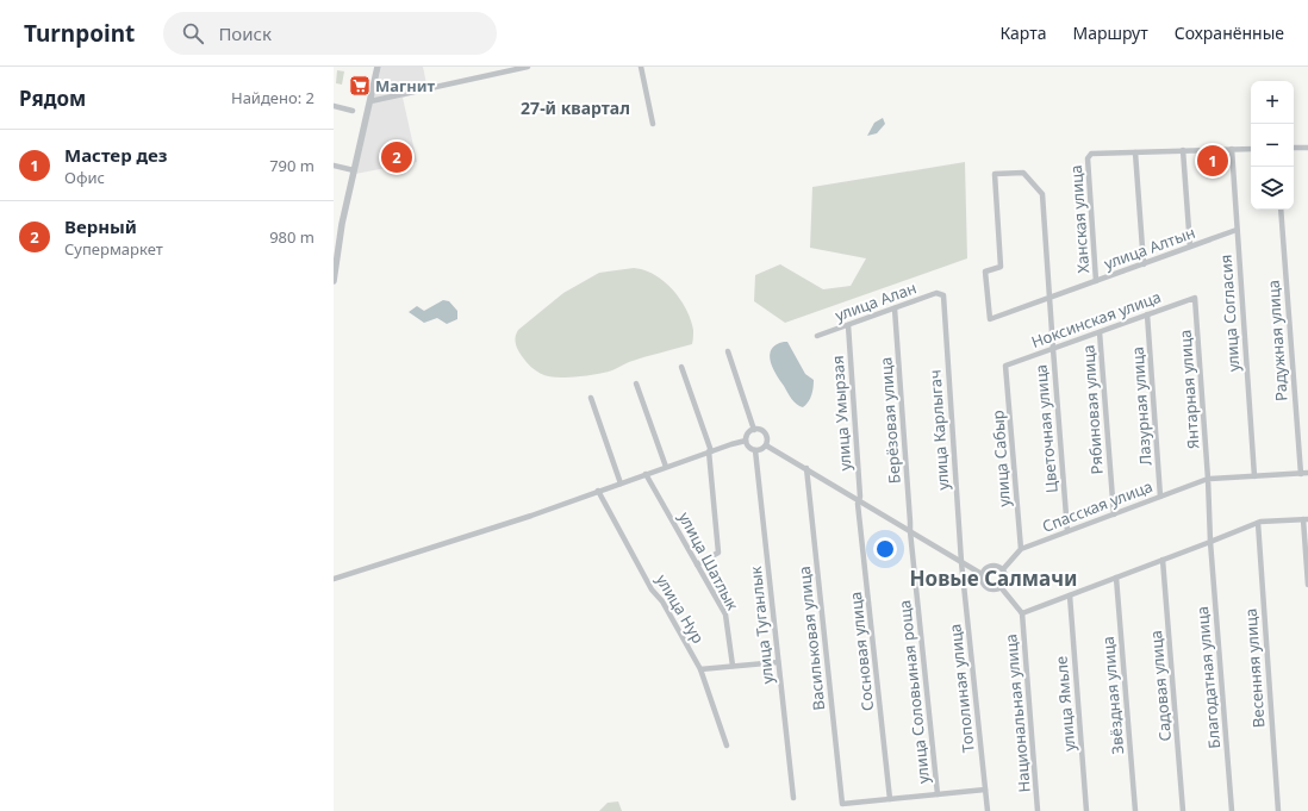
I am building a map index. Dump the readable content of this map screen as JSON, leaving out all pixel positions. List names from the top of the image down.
{
  "streets": {
    "street": [
      "Ханская улица",
      "улица Алтын",
      "улица Алан",
      "улица Согласия",
      "Ноксинская улица",
      "Радужная улица",
      "Янтарная улица",
      "Лазурная улица",
      "Рябиновая улица",
      "улица Умырзая",
      "Берёзовая улица",
      "Цветочная улица",
      "улица Карлыгач",
      "улица Сабыр",
      "Спасская улица",
      "улица Шатлык",
      "улица Нур",
      "улица Туганлык",
      "Васильковая улица",
      "Сосновая улица",
      "Весенняя улица",
      "Благодатная улица",
      "Садовая улица",
      "Тополиная улица",
      "улица Соловьиная роща",
      "Звёздная улица",
      "улица Ямьле",
      "Национальная улица"
    ]
  },
  "crossings": [
    ["Ханская улица", "улица Алтын"],
    ["улица Алтын", "улица Согласия"],
    ["улица Алтын", "Цветочная улица"],
    ["улица Алан", "улица Умырзая"],
    ["улица Алан", "Берёзовая улица"],
    ["улица Алан", "улица Карлыгач"],
    ["улица Согласия", "Спасская улица"],
    ["Ноксинская улица", "Янтарная улица"],
    ["Ноксинская улица", "Лазурная улица"],
    ["Ноксинская улица", "Рябиновая улица"],
    ["Ноксинская улица", "Цветочная улица"],
    ["Ноксинская улица", "улица Сабыр"],
    ["Радужная улица", "Спасская улица"],
    ["Янтарная улица", "Спасская улица"],
    ["Янтарная улица", "Благодатная улица"],
    ["Лазурная улица", "Спасская улица"],
    ["Рябиновая улица", "Спасская улица"],
    ["улица Умырзая", "Сосновая улица"],
    ["Берёзовая улица", "улица Соловьиная роща"],
    ["Цветочная улица", "Спасская улица"],
    ["улица Карлыгач", "Тополиная улица"],
    ["улица Сабыр", "Спасская улица"],
    ["Васильковая улица", "Сосновая улица"]
  ],
  "districts": ["27-й квартал", "Новые Салмачи"],
  "places": {
    "supermarket": ["Магнит"]
  },
  "page": {
    "header": "Turnpoint",
    "search": "Поиск",
    "nav": ["Карта", "Маршрут", "Сохранённые"],
    "heading": ["Рядом", "Найдено: 2"],
    "map_buttons": ["+", "−"],
    "list": [
      {
        "mark": "1",
        "name": "Мастер дез",
        "note": "Офис",
        "value": "790 m"
      },
      {
        "mark": "2",
        "name": "Верный",
        "note": "Супермаркет",
        "value": "980 m"
      }
    ],
    "pins": ["2", "1"]
  }
}
